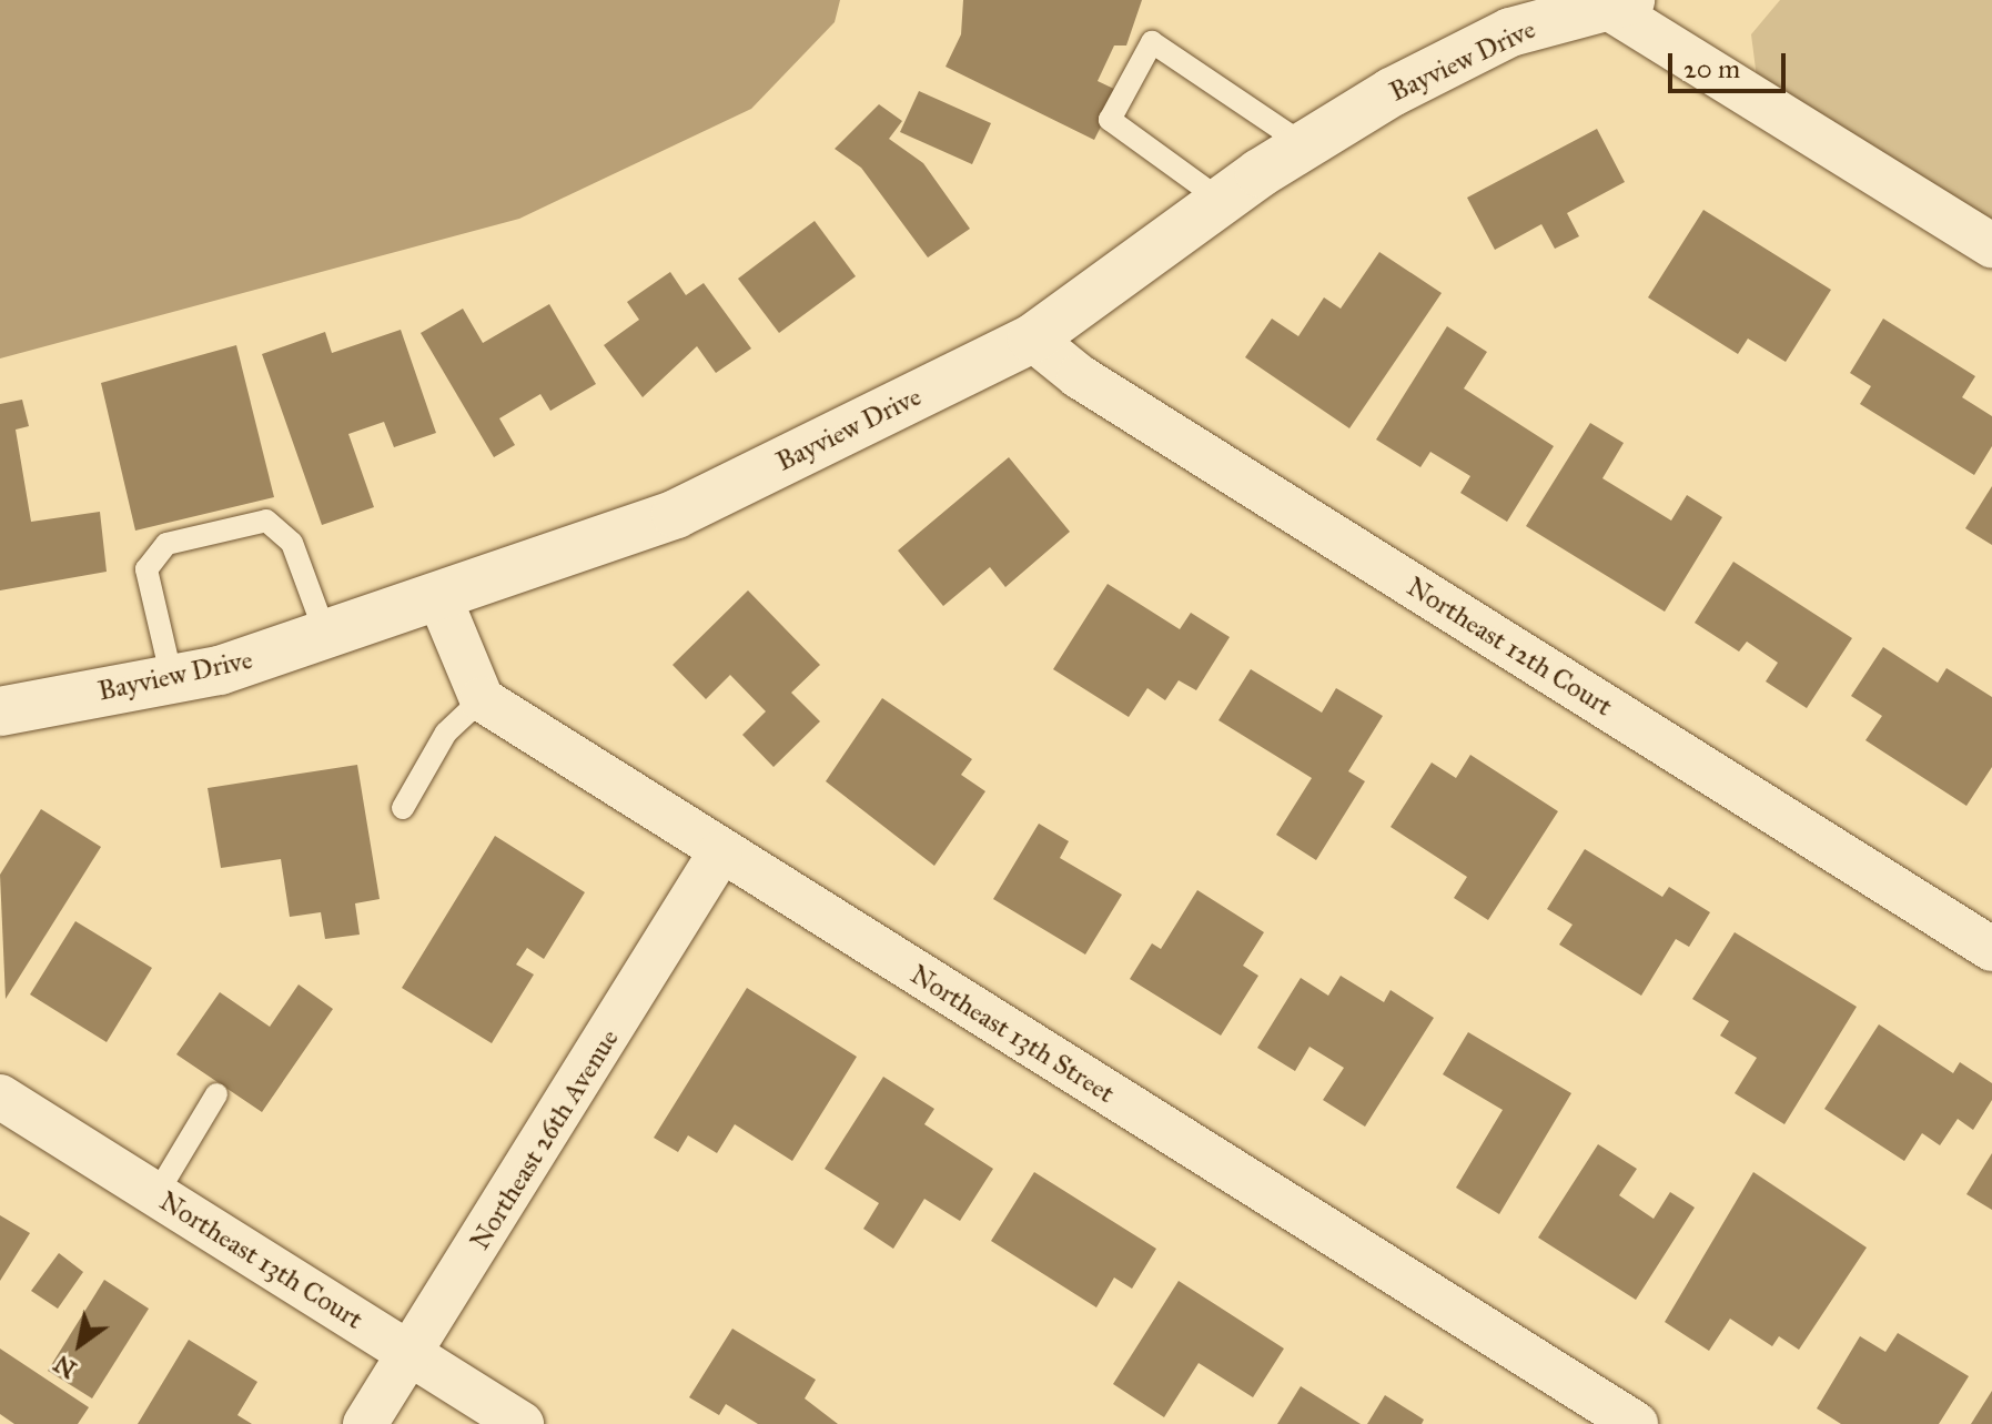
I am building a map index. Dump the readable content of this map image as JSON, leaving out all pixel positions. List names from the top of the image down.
{
  "streets": {
    "street": [
      "Bayview Drive",
      "Northeast 12th Court",
      "Northeast 13th Street",
      "Northeast 26th Avenue",
      "Northeast 13th Court"
    ]
  },
  "crossings": [
    ["Bayview Drive", "Northeast 12th Court"],
    ["Northeast 13th Street", "Northeast 26th Avenue"],
    ["Northeast 26th Avenue", "Northeast 13th Court"]
  ],
  "scale_bar": "20 m",
  "north": "bottom left"
}
